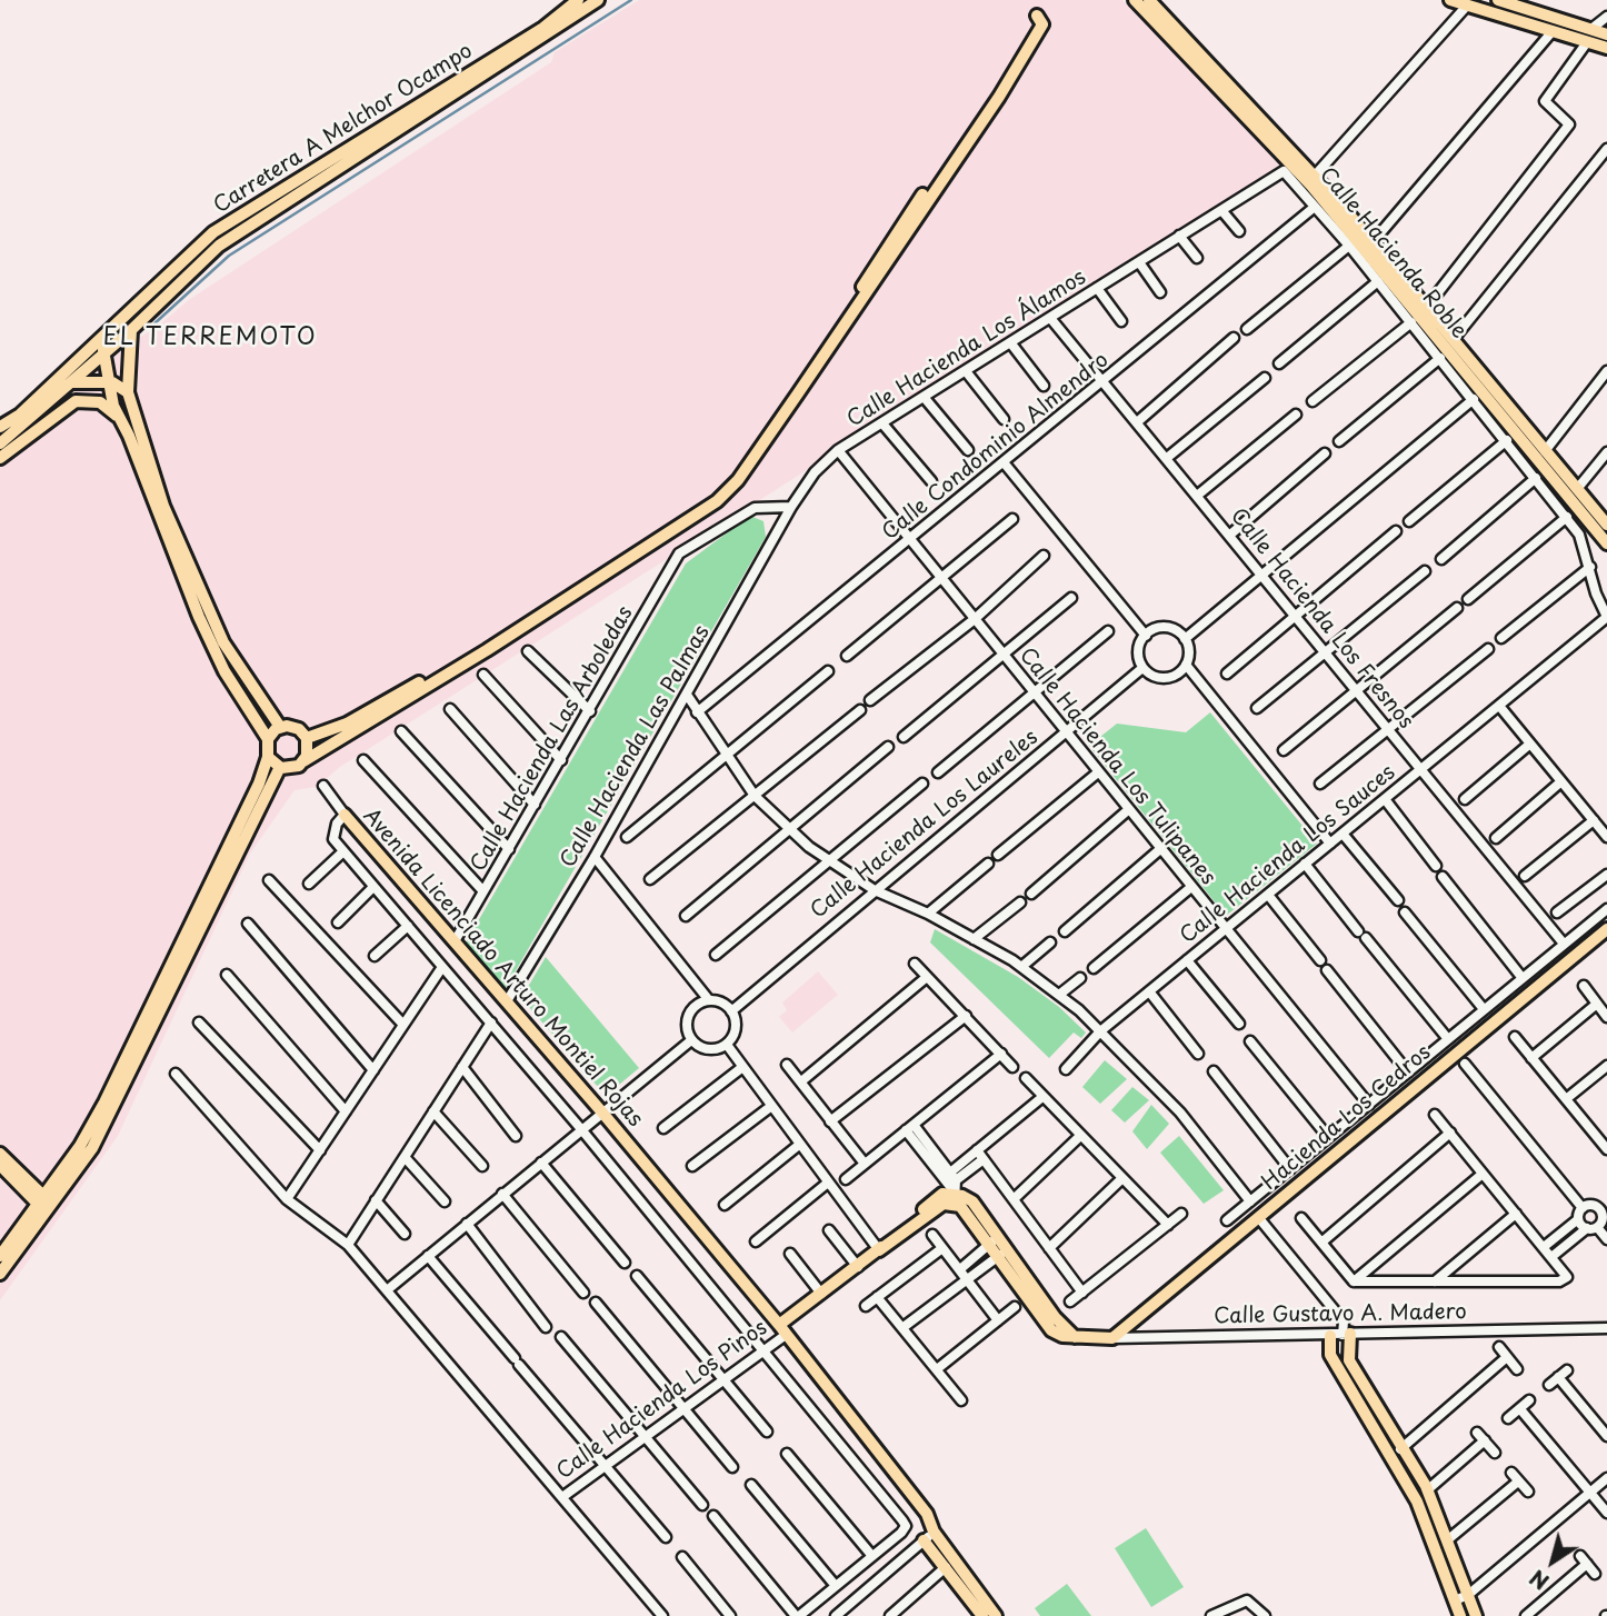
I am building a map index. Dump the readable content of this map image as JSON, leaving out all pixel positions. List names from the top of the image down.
{
  "streets": {
    "main road": [
      "Carretera A Melchor Ocampo",
      "Calle Hacienda Roble",
      "Avenida Licenciado Arturo Montiel Rojas",
      "Hacienda Los Cedros",
      "Calle Gustavo A. Madero",
      "Calle Hacienda Los Pinos"
    ],
    "street": [
      "Calle Hacienda Los Álamos",
      "Calle Condominio Almendro",
      "Calle Hacienda Los Fresnos",
      "Calle Hacienda Las Arboledas",
      "Calle Hacienda Las Palmas",
      "Calle Hacienda Los Tulipanes",
      "Calle Hacienda Los Laureles",
      "Calle Hacienda Los Sauces"
    ]
  },
  "crossings": [
    ["Calle Hacienda Roble", "Calle Hacienda Los Álamos"],
    ["Calle Hacienda Roble", "Calle Condominio Almendro"],
    ["Calle Hacienda Roble", "Calle Hacienda Los Sauces"],
    ["Calle Hacienda Los Álamos", "Calle Hacienda Los Fresnos"],
    ["Calle Hacienda Los Álamos", "Calle Hacienda Las Arboledas"],
    ["Calle Hacienda Los Álamos", "Calle Hacienda Las Palmas"],
    ["Calle Hacienda Los Álamos", "Calle Hacienda Los Tulipanes"],
    ["Calle Condominio Almendro", "Calle Hacienda Los Fresnos"],
    ["Calle Condominio Almendro", "Calle Hacienda Los Tulipanes"],
    ["Calle Hacienda Los Fresnos", "Calle Hacienda Los Sauces"],
    ["Calle Hacienda Las Arboledas", "Calle Hacienda Las Palmas"],
    ["Calle Hacienda Las Arboledas", "Avenida Licenciado Arturo Montiel Rojas"],
    ["Calle Hacienda Las Palmas", "Avenida Licenciado Arturo Montiel Rojas"],
    ["Calle Hacienda Los Tulipanes", "Calle Hacienda Los Laureles"],
    ["Calle Hacienda Los Tulipanes", "Calle Hacienda Los Sauces"],
    ["Avenida Licenciado Arturo Montiel Rojas", "Calle Hacienda Los Pinos"],
    ["Hacienda Los Cedros", "Calle Gustavo A. Madero"]
  ],
  "districts": ["EL TERREMOTO"],
  "north": "bottom left"
}
